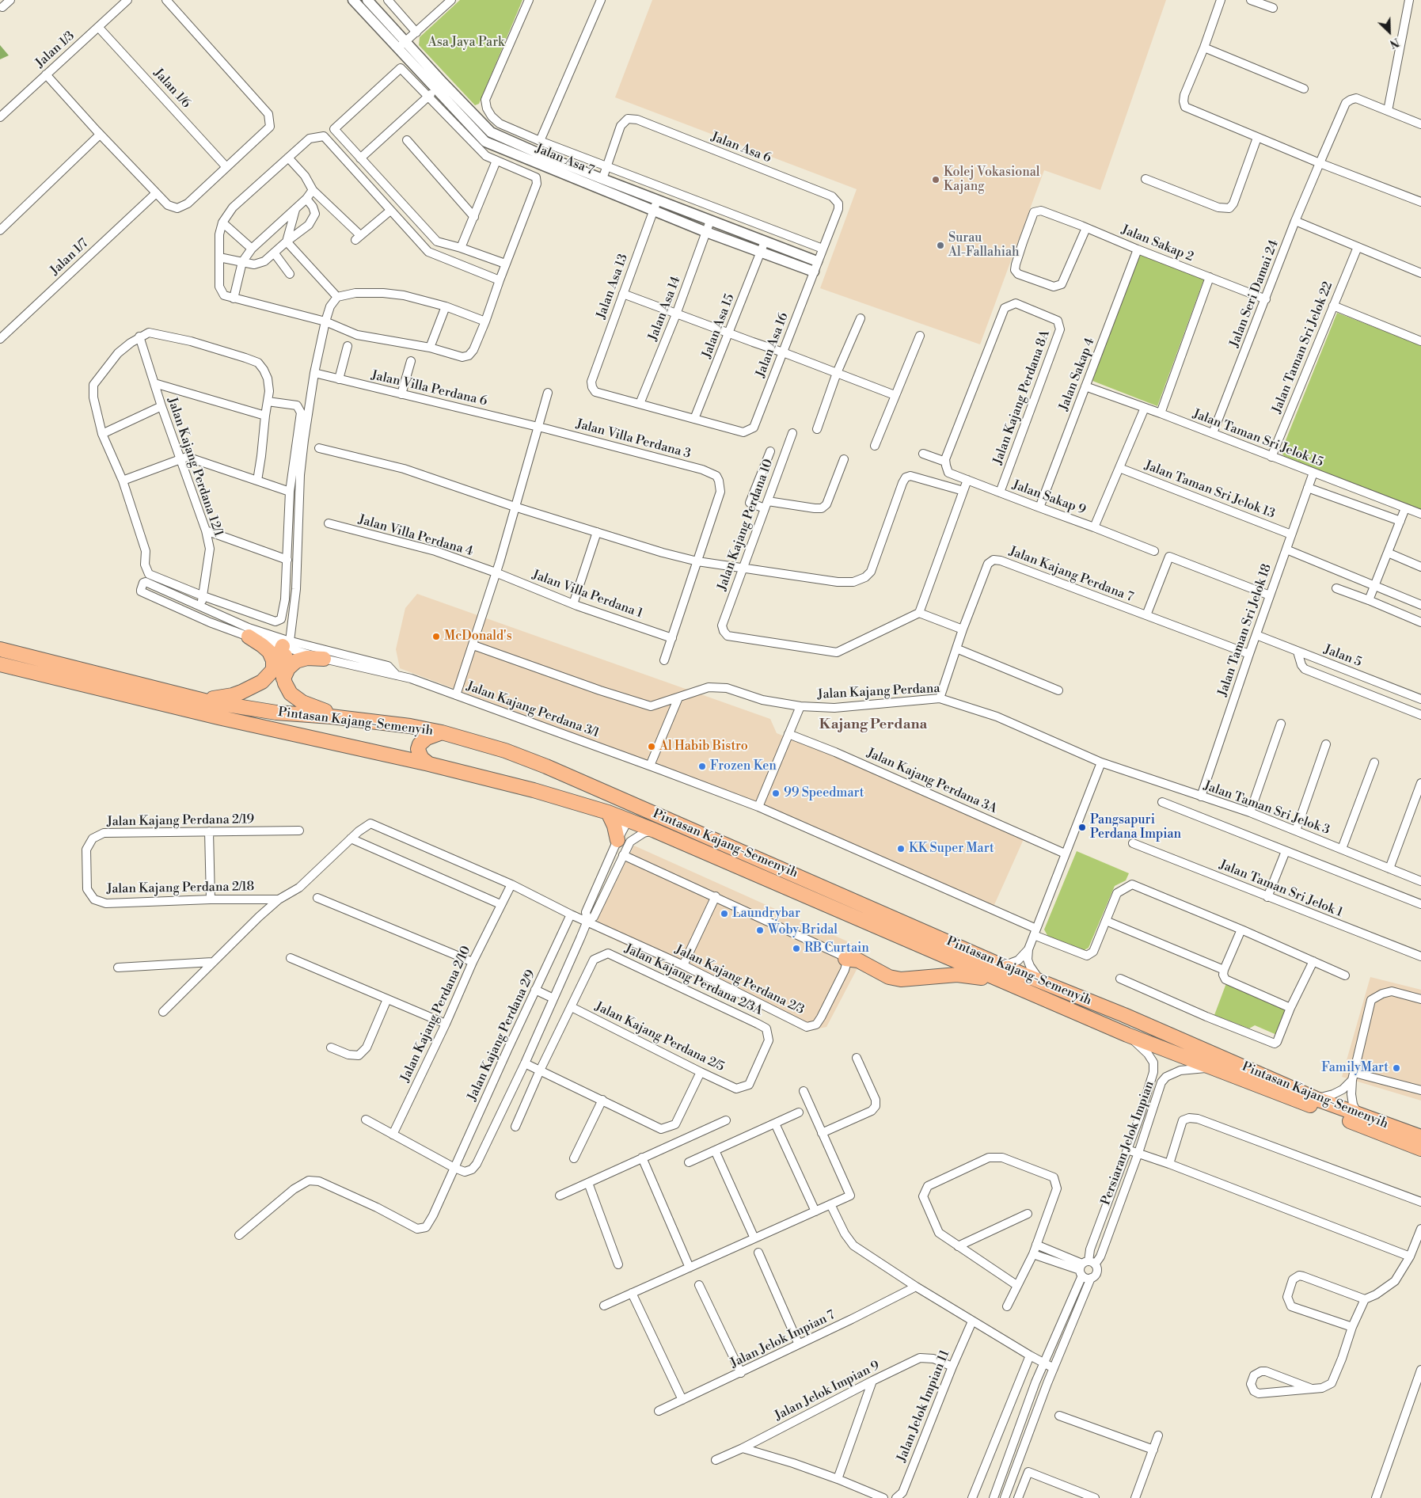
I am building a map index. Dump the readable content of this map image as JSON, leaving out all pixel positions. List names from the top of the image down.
{
  "streets": {
    "highway": ["Pintasan Kajang-Semenyih"],
    "street": [
      "Jalan 1/3",
      "Jalan 1/6",
      "Jalan Asa 6",
      "Jalan Asa 7",
      "Jalan Sakap 2",
      "Jalan 1/7",
      "Jalan Asa 13",
      "Jalan Seri Damai 24",
      "Jalan Asa 14",
      "Jalan Asa 15",
      "Jalan Asa 16",
      "Jalan Taman Sri Jelok 22",
      "Jalan Sakap 4",
      "Jalan Villa Perdana 6",
      "Jalan Kajang Perdana 8A",
      "Jalan Taman Sri Jelok 15",
      "Jalan Villa Perdana 3",
      "Jalan Kajang Perdana 12/1",
      "Jalan Taman Sri Jelok 13",
      "Jalan Sakap 9",
      "Jalan Kajang Perdana 10",
      "Jalan Villa Perdana 4",
      "Jalan Kajang Perdana 7",
      "Jalan Villa Perdana 1",
      "Jalan Taman Sri Jelok 18",
      "Jalan 5",
      "Jalan Kajang Perdana",
      "Jalan Kajang Perdana 3/1",
      "Jalan Kajang Perdana 3A",
      "Jalan Taman Sri Jelok 3",
      "Jalan Kajang Perdana 2/19",
      "Jalan Kajang Perdana 2/18",
      "Jalan Taman Sri Jelok 1",
      "Jalan Kajang Perdana 2/3A",
      "Jalan Kajang Perdana 2/3",
      "Jalan Kajang Perdana 2/10",
      "Jalan Kajang Perdana 2/9",
      "Jalan Kajang Perdana 2/5",
      "Persiaran Jelok Impian",
      "Jalan Jelok Impian 7",
      "Jalan Jelok Impian 9",
      "Jalan Jelok Impian 11"
    ]
  },
  "crossings": [
    ["Jalan 1/3", "Jalan 1/6"],
    ["Jalan Asa 6", "Jalan Asa 7"],
    ["Jalan Asa 6", "Jalan Asa 16"],
    ["Jalan Asa 7", "Jalan Asa 13"],
    ["Jalan Asa 7", "Jalan Asa 14"],
    ["Jalan Asa 7", "Jalan Asa 15"],
    ["Jalan Asa 7", "Jalan Asa 16"],
    ["Jalan Sakap 2", "Jalan Seri Damai 24"],
    ["Jalan Sakap 2", "Jalan Sakap 4"],
    ["Jalan Asa 13", "Jalan Asa 14"],
    ["Jalan Seri Damai 24", "Jalan Taman Sri Jelok 15"],
    ["Jalan Asa 15", "Jalan Asa 16"],
    ["Jalan Taman Sri Jelok 22", "Jalan Taman Sri Jelok 15"],
    ["Jalan Sakap 4", "Jalan Taman Sri Jelok 15"],
    ["Jalan Sakap 4", "Jalan Sakap 9"],
    ["Jalan Villa Perdana 6", "Jalan Villa Perdana 3"],
    ["Jalan Kajang Perdana 8A", "Jalan Sakap 9"],
    ["Jalan Taman Sri Jelok 15", "Jalan Taman Sri Jelok 18"],
    ["Jalan Taman Sri Jelok 13", "Jalan Taman Sri Jelok 18"],
    ["Jalan Villa Perdana 4", "Jalan Villa Perdana 1"],
    ["Jalan Kajang Perdana 7", "Jalan Taman Sri Jelok 18"],
    ["Jalan Taman Sri Jelok 18", "Jalan 5"],
    ["Jalan Taman Sri Jelok 18", "Jalan Taman Sri Jelok 3"],
    ["Jalan Kajang Perdana", "Jalan Taman Sri Jelok 3"],
    ["Pintasan Kajang-Semenyih", "Persiaran Jelok Impian"],
    ["Jalan Kajang Perdana 2/19", "Jalan Kajang Perdana 2/18"],
    ["Jalan Kajang Perdana 2/3A", "Jalan Kajang Perdana 2/5"],
    ["Jalan Kajang Perdana 2/3", "Jalan Kajang Perdana 2/10"],
    ["Jalan Kajang Perdana 2/3", "Jalan Kajang Perdana 2/9"],
    ["Jalan Jelok Impian 9", "Jalan Jelok Impian 11"]
  ],
  "districts": ["Kajang Perdana"],
  "parks": ["Asa Jaya Park"],
  "places": [
    "Kolej Vokasional Kajang",
    "Surau Al-Fallahiah",
    "McDonald's",
    "Al Habib Bistro",
    "Frozen Ken",
    "99 Speedmart",
    "Pangsapuri Perdana Impian",
    "KK Super Mart",
    "Laundrybar",
    "Woby Bridal",
    "RB Curtain",
    "FamilyMart"
  ],
  "north": "bottom right"
}
